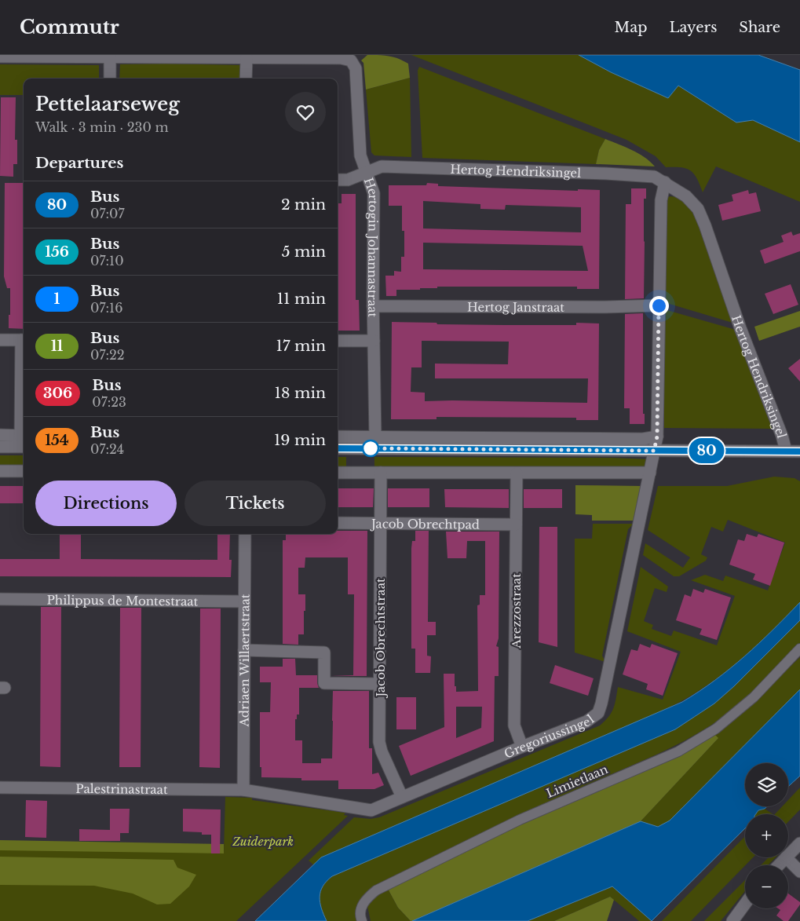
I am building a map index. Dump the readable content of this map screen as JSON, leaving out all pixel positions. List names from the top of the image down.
{
  "streets": {
    "street": [
      "Hertog Hendriksingel",
      "Hertogin Johannastraat",
      "Hertog Janstraat",
      "Jacob Obrechtpad",
      "Philippus de Montestraat",
      "Arezzostraat",
      "Jacob Obrechtstraat",
      "Adriaen Willaertstraat",
      "Gregoriussingel",
      "Limietlaan",
      "Palestrinastraat"
    ]
  },
  "crossings": [
    ["Hertog Hendriksingel", "Hertogin Johannastraat"],
    ["Hertogin Johannastraat", "Hertog Janstraat"],
    ["Jacob Obrechtpad", "Arezzostraat"],
    ["Jacob Obrechtpad", "Jacob Obrechtstraat"],
    ["Philippus de Montestraat", "Adriaen Willaertstraat"],
    ["Arezzostraat", "Gregoriussingel"],
    ["Jacob Obrechtstraat", "Gregoriussingel"],
    ["Adriaen Willaertstraat", "Gregoriussingel"],
    ["Adriaen Willaertstraat", "Palestrinastraat"],
    ["Gregoriussingel", "Palestrinastraat"]
  ],
  "parks": ["Zuiderpark"],
  "lines": ["bus line 80"],
  "page": {
    "header": "Commutr",
    "nav": ["Map", "Layers", "Share"],
    "on_map": "80",
    "heading": [
      ["Pettelaarseweg", "Walk · 3 min · 230 m"],
      "Departures"
    ],
    "list": [
      {
        "mark": "80",
        "name": "Bus",
        "note": "07:07",
        "value": "2 min"
      },
      {
        "mark": "156",
        "name": "Bus",
        "note": "07:10",
        "value": "5 min"
      },
      {
        "mark": "1",
        "name": "Bus",
        "note": "07:16",
        "value": "11 min"
      },
      {
        "mark": "11",
        "name": "Bus",
        "note": "07:22",
        "value": "17 min"
      },
      {
        "mark": "306",
        "name": "Bus",
        "note": "07:23",
        "value": "18 min"
      },
      {
        "mark": "154",
        "name": "Bus",
        "note": "07:24",
        "value": "19 min"
      }
    ],
    "buttons": ["Directions", "Tickets"],
    "map_buttons": ["+", "−"]
  }
}
